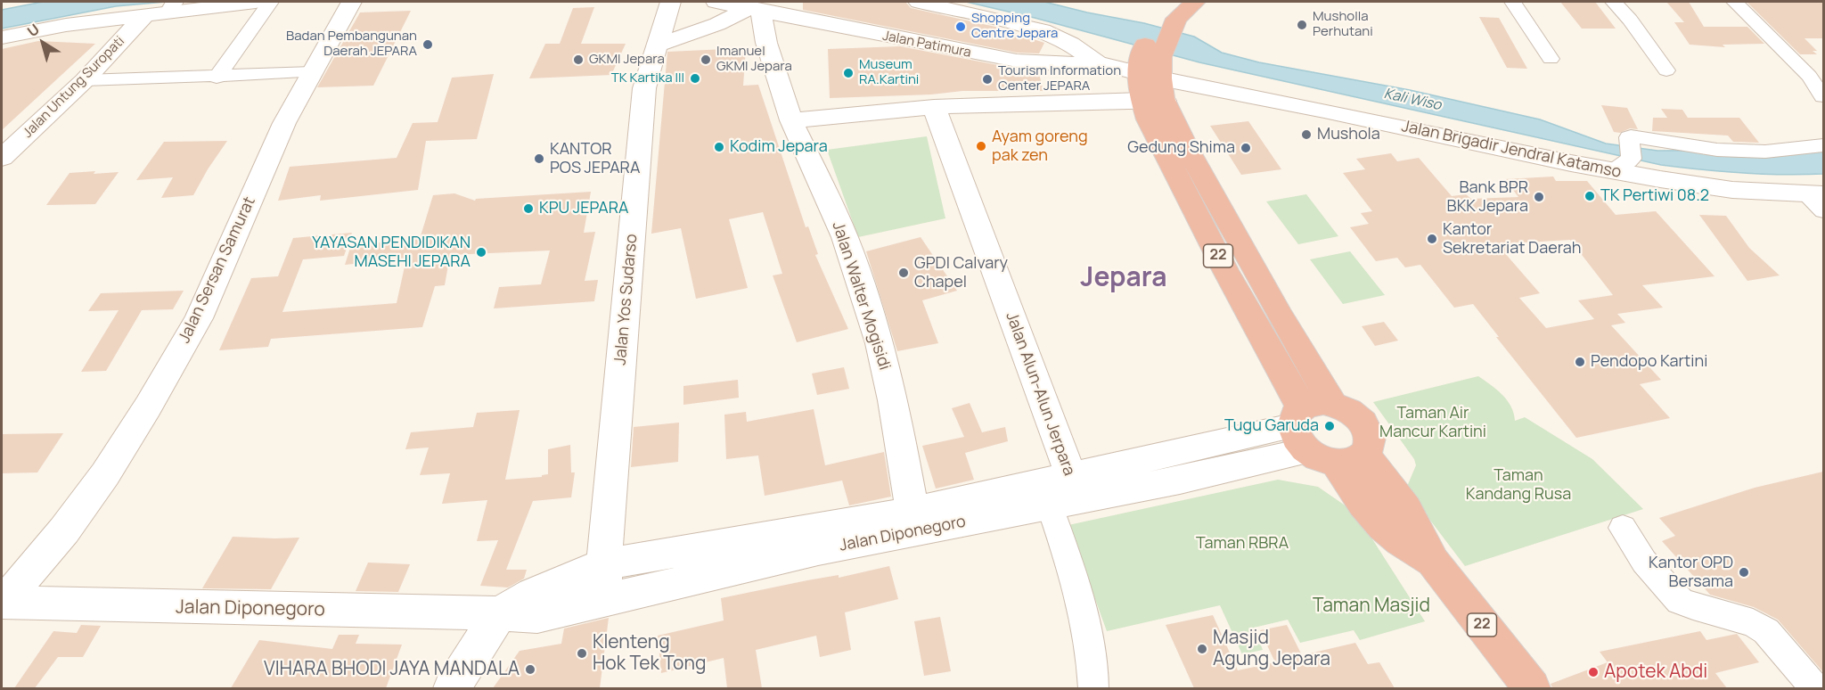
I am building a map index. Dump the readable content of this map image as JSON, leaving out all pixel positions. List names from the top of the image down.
{
  "streets": {
    "highway": ["22"],
    "street": [
      "Jalan Patimura",
      "Jalan Untung Suropati",
      "Jalan Brigadir Jendral Katamso",
      "Jalan Sersan Samurat",
      "Jalan Walter Mogisidi",
      "Jalan Yos Sudarso",
      "Jalan Alun-Alun Jerpara",
      "Jalan Diponegoro"
    ]
  },
  "crossings": [
    ["Jalan Patimura", "Jalan Brigadir Jendral Katamso"],
    ["Jalan Patimura", "22"],
    ["Jalan Patimura", "Jalan Walter Mogisidi"],
    ["Jalan Brigadir Jendral Katamso", "22"],
    ["22", "Jalan Diponegoro"],
    ["Jalan Sersan Samurat", "Jalan Diponegoro"],
    ["Jalan Walter Mogisidi", "Jalan Diponegoro"],
    ["Jalan Yos Sudarso", "Jalan Diponegoro"],
    ["Jalan Alun-Alun Jerpara", "Jalan Diponegoro"]
  ],
  "districts": ["Jepara"],
  "water": ["Kali Wiso"],
  "parks": [
    "Taman Air Mancur Kartini",
    "Taman Kandang Rusa",
    "Taman RBRA",
    "Taman Masjid"
  ],
  "places": [
    "Musholla Perhutani",
    "Shopping Centre Jepara",
    "Badan Pembangunan Daerah JEPARA",
    "GKMI Jepara",
    "Imanuel GKMI Jepara",
    "Museum RA.Kartini",
    "TK Kartika III",
    "Tourism Information Center JEPARA",
    "Mushola",
    "Ayam goreng pak zen",
    "Kodim Jepara",
    "Gedung Shima",
    "KANTOR POS JEPARA",
    "TK Pertiwi 08.2",
    "Bank BPR BKK Jepara",
    "KPU JEPARA",
    "Kantor Sekretariat Daerah",
    "YAYASAN PENDIDIKAN MASEHI JEPARA",
    "GPDI Calvary Chapel",
    "Pendopo Kartini",
    "Tugu Garuda",
    "Kantor OPD Bersama",
    "Masjid Agung Jepara",
    "Klenteng Hok Tek Tong",
    "VIHARA BHODI JAYA MANDALA",
    "Apotek Abdi"
  ],
  "north": "top left"
}
